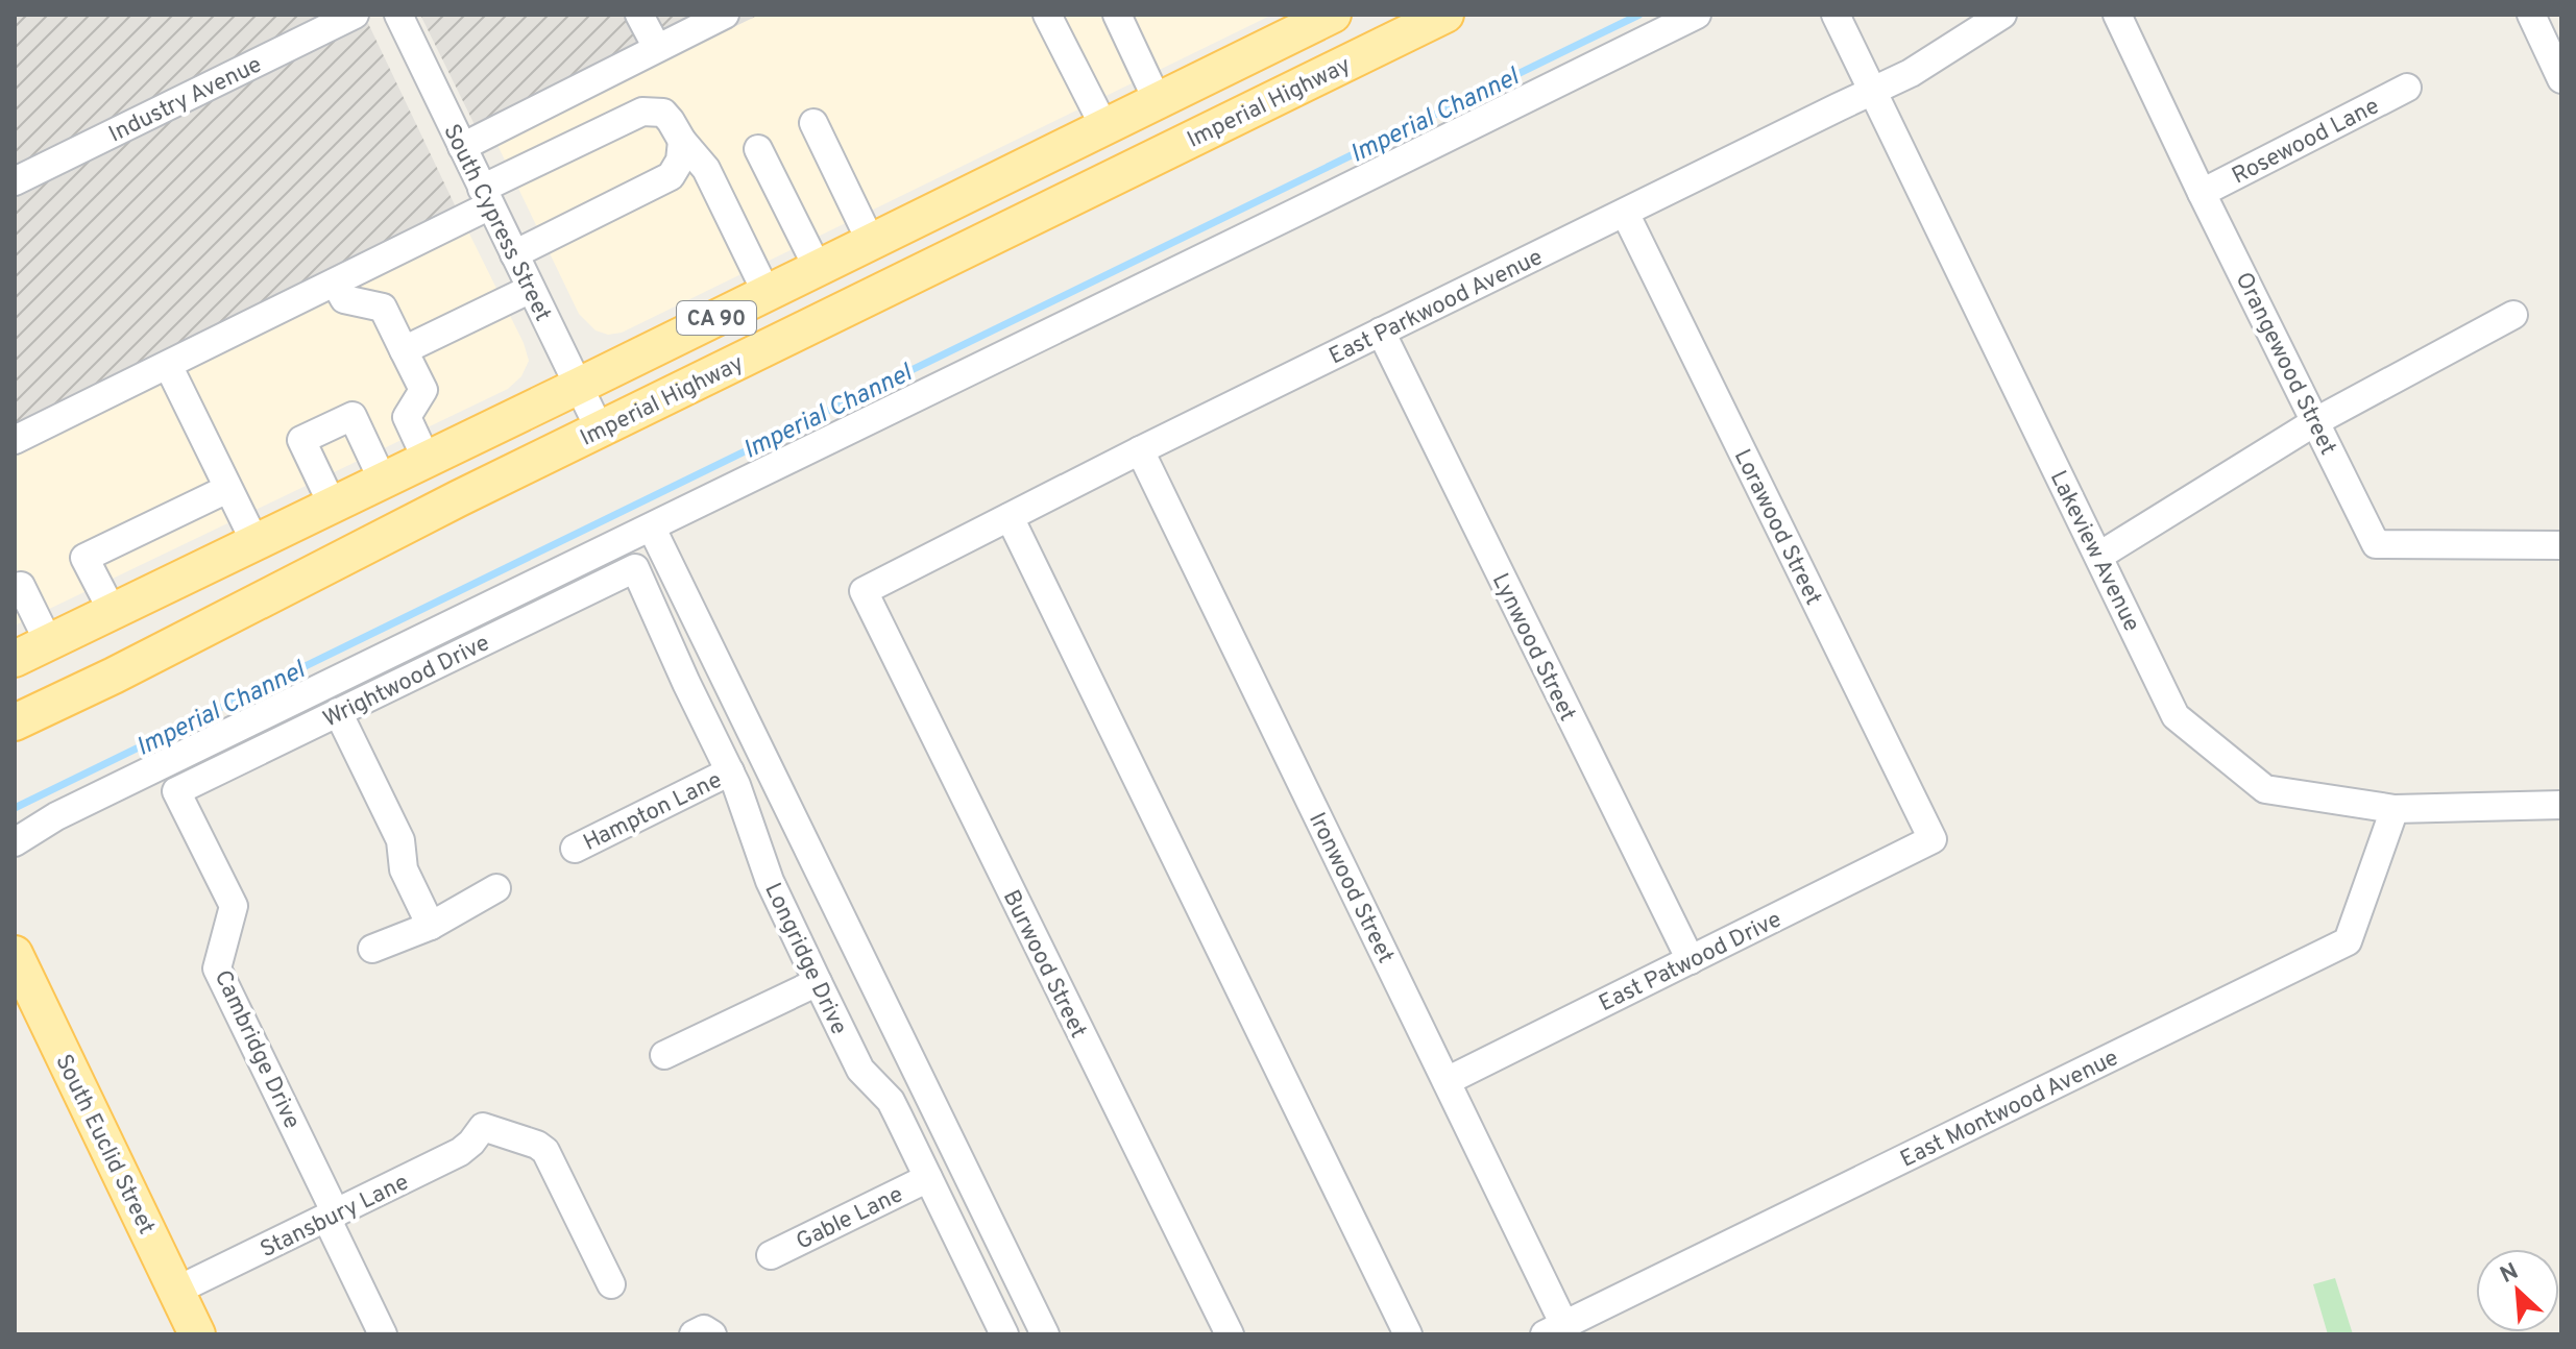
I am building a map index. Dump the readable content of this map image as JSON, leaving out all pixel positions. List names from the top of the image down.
{
  "streets": {
    "main road": ["Imperial Highway", "CA 90", "South Euclid Street"],
    "street": [
      "Industry Avenue",
      "Rosewood Lane",
      "South Cypress Street",
      "East Parkwood Avenue",
      "Orangewood Street",
      "Lorawood Street",
      "Lakeview Avenue",
      "Lynwood Street",
      "Wrightwood Drive",
      "Hampton Lane",
      "Ironwood Street",
      "Longridge Drive",
      "East Patwood Drive",
      "Burwood Street",
      "Cambridge Drive",
      "East Montwood Avenue",
      "Stansbury Lane",
      "Gable Lane"
    ]
  },
  "crossings": [
    ["Imperial Highway", "South Cypress Street"],
    ["Rosewood Lane", "Orangewood Street"],
    ["South Cypress Street", "CA 90"],
    ["East Parkwood Avenue", "Lorawood Street"],
    ["East Parkwood Avenue", "Lakeview Avenue"],
    ["East Parkwood Avenue", "Lynwood Street"],
    ["East Parkwood Avenue", "Ironwood Street"],
    ["East Parkwood Avenue", "Burwood Street"],
    ["Lorawood Street", "East Patwood Drive"],
    ["Lakeview Avenue", "East Montwood Avenue"],
    ["Lynwood Street", "East Patwood Drive"],
    ["Wrightwood Drive", "Longridge Drive"],
    ["Wrightwood Drive", "Cambridge Drive"],
    ["Hampton Lane", "Longridge Drive"],
    ["Ironwood Street", "East Patwood Drive"],
    ["Ironwood Street", "East Montwood Avenue"],
    ["Longridge Drive", "Gable Lane"],
    ["Cambridge Drive", "Stansbury Lane"],
    ["South Euclid Street", "Stansbury Lane"]
  ],
  "water": ["Imperial Channel"],
  "north": "top left"
}
